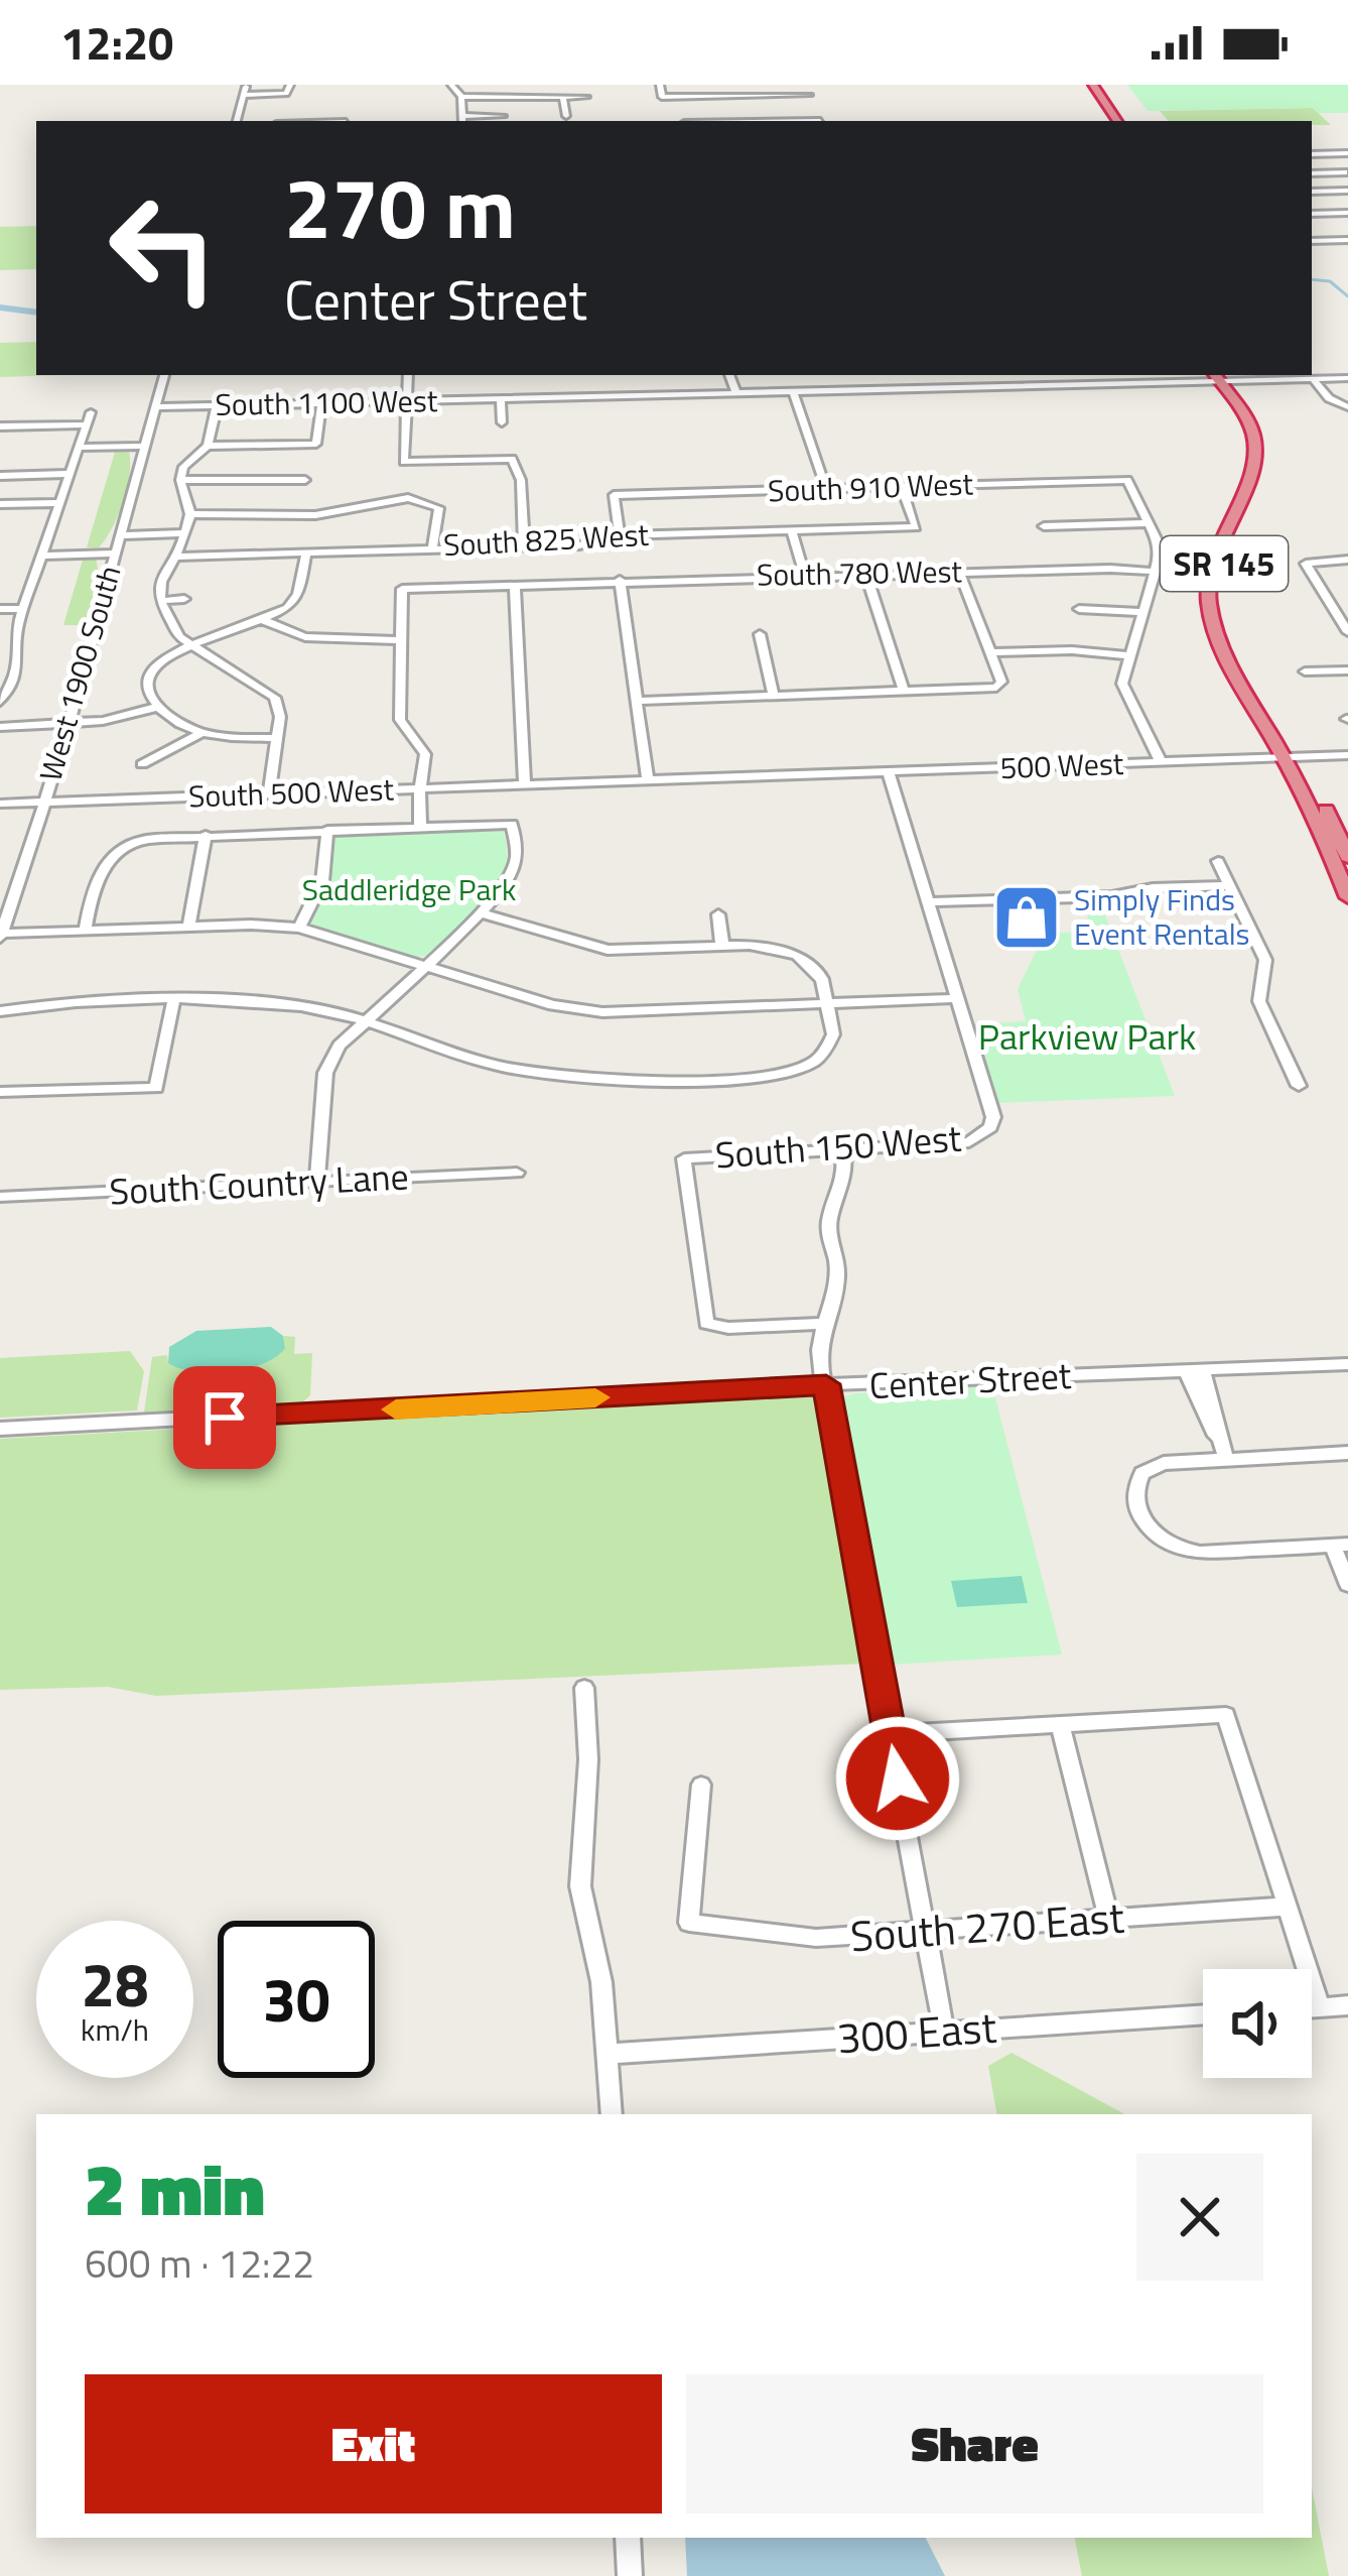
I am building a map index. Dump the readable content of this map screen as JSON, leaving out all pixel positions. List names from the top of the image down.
{
  "streets": {
    "highway": ["SR 145"],
    "street": [
      "South 1100 West",
      "South 910 West",
      "South 825 West",
      "South 780 West",
      "West 1900 South",
      "500 West",
      "South 500 West",
      "South 150 West",
      "South Country Lane",
      "Center Street",
      "South 270 East",
      "300 East"
    ]
  },
  "crossings": [
    ["South 1100 West", "SR 145"],
    ["South 1100 West", "West 1900 South"],
    ["South 910 West", "South 825 West"],
    ["SR 145", "500 West"],
    ["West 1900 South", "South 500 West"],
    ["500 West", "South 500 West"]
  ],
  "parks": ["Saddleridge Park", "Parkview Park"],
  "places": {
    "shop": ["Simply Finds Event Rentals"]
  },
  "page": {
    "status": "12:20",
    "turn": ["270 m", "Center Street"],
    "speed": "28 km/h",
    "limit": "30",
    "heading": ["2 min", "600 m · 12:22"],
    "buttons": ["Exit", "Share"]
  }
}
